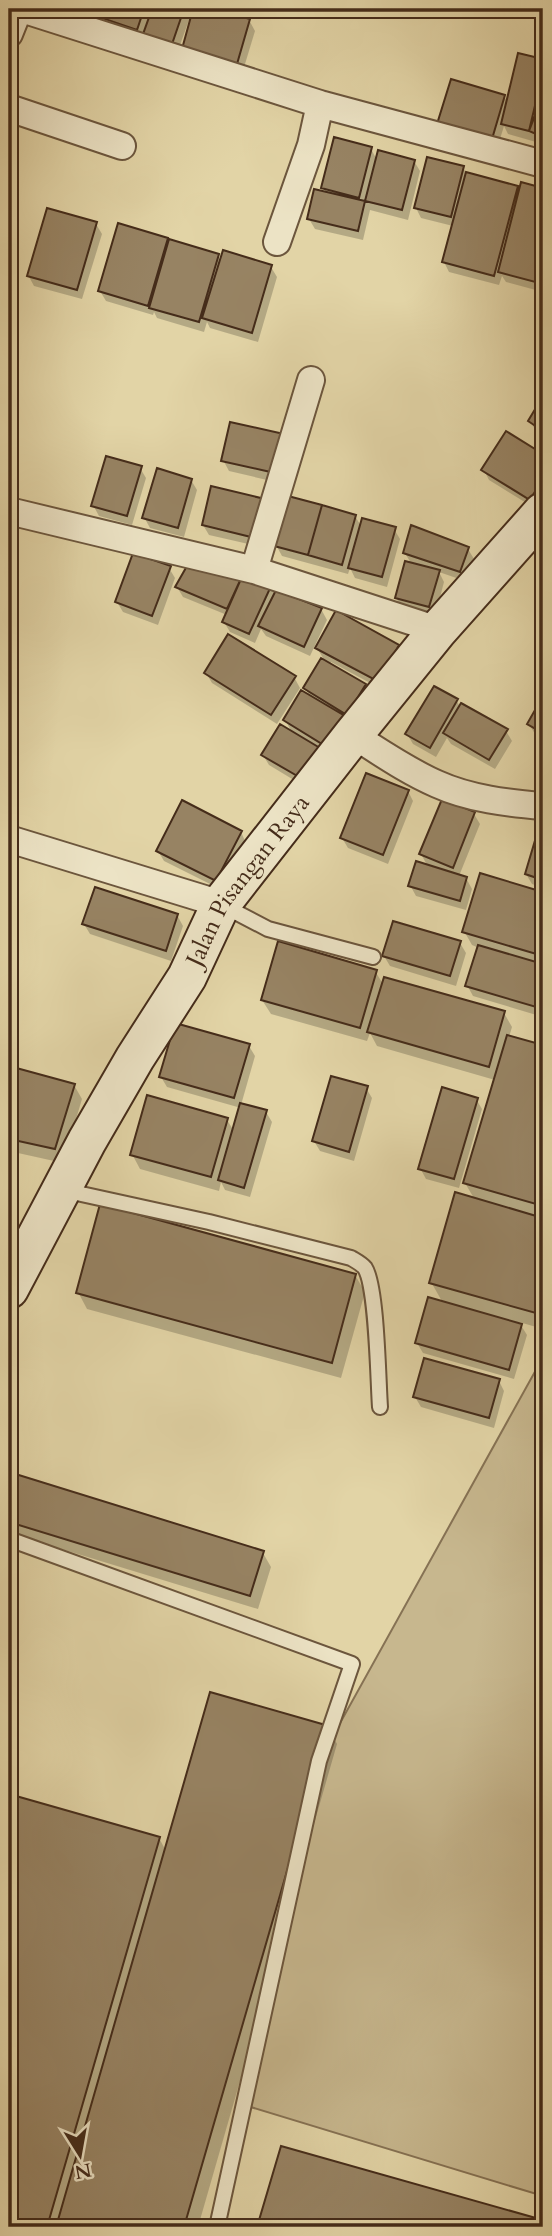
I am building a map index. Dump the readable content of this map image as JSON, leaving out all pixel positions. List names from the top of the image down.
{
  "streets": {
    "street": ["Jalan Pisangan Raya"]
  },
  "north": "bottom"
}
